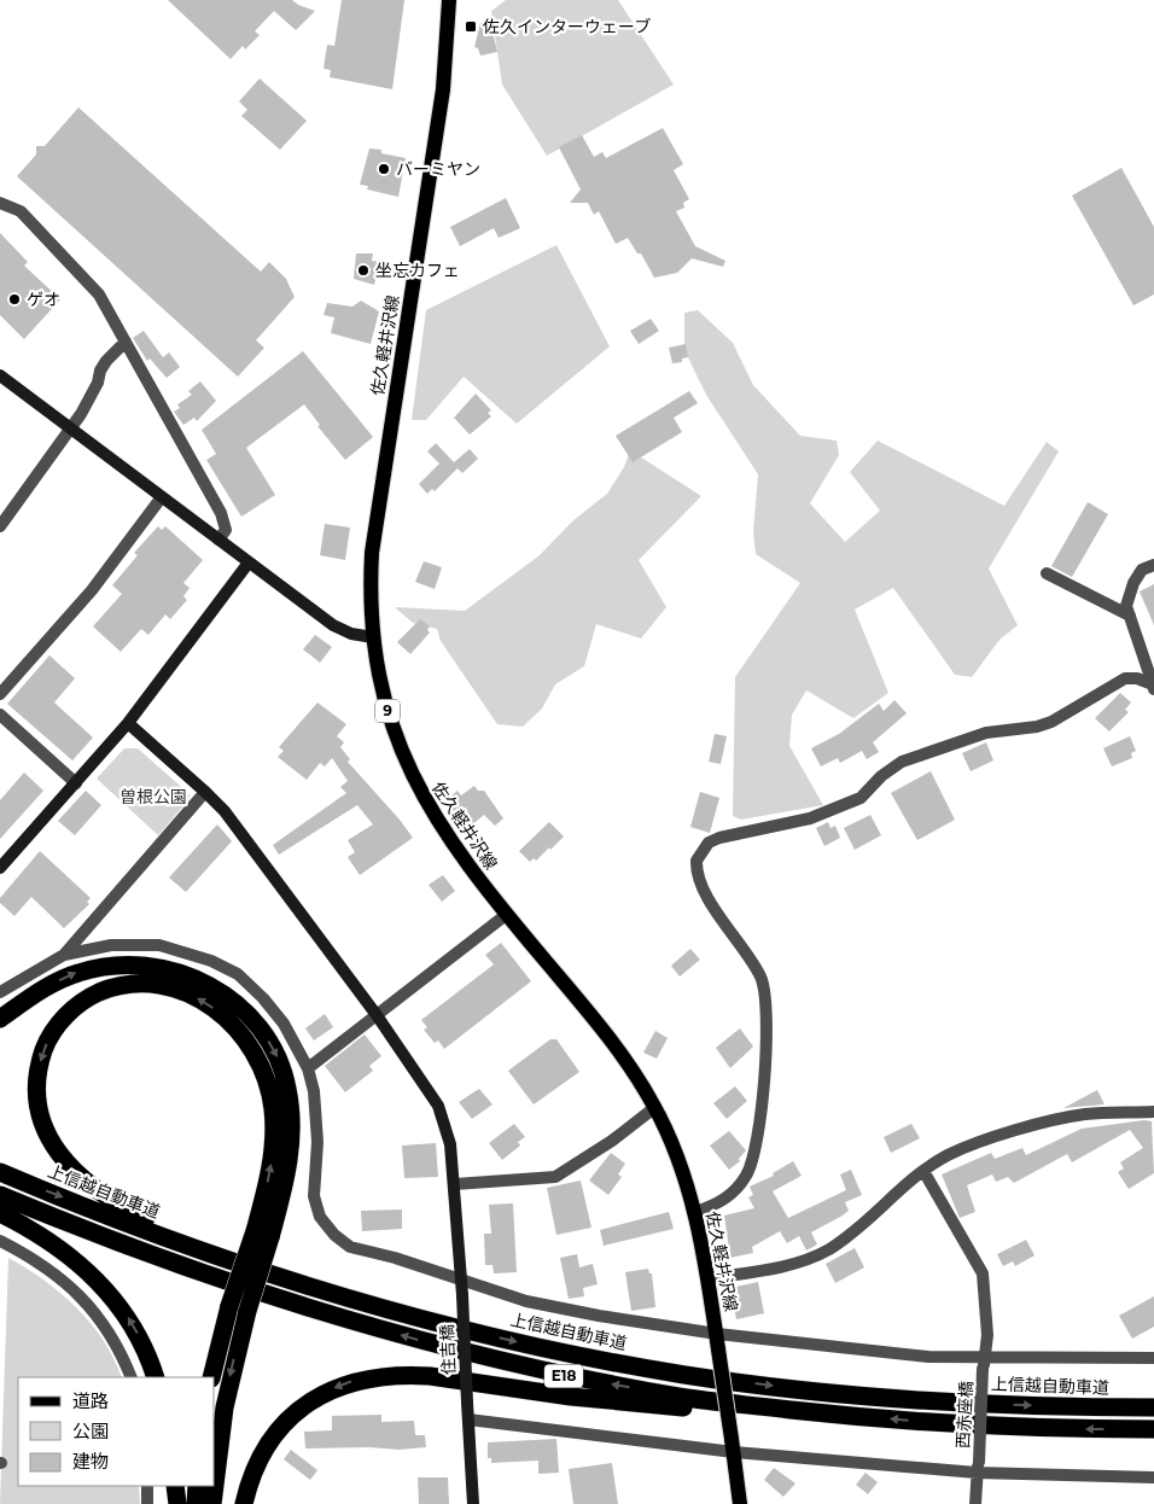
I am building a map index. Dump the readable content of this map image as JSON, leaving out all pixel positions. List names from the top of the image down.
{
  "streets": {
    "highway": ["上信越自動車道", "E18"],
    "main road": ["佐久軽井沢線", "9"],
    "street": ["住吉橋", "西赤座橋"]
  },
  "parks": ["曽根公園"],
  "places": {
    "transit": ["佐久インターウェーブ"],
    "other": ["バーミヤン", "坐忘カフェ", "ゲオ"]
  },
  "legend": ["道路", "公園", "建物"]
}
